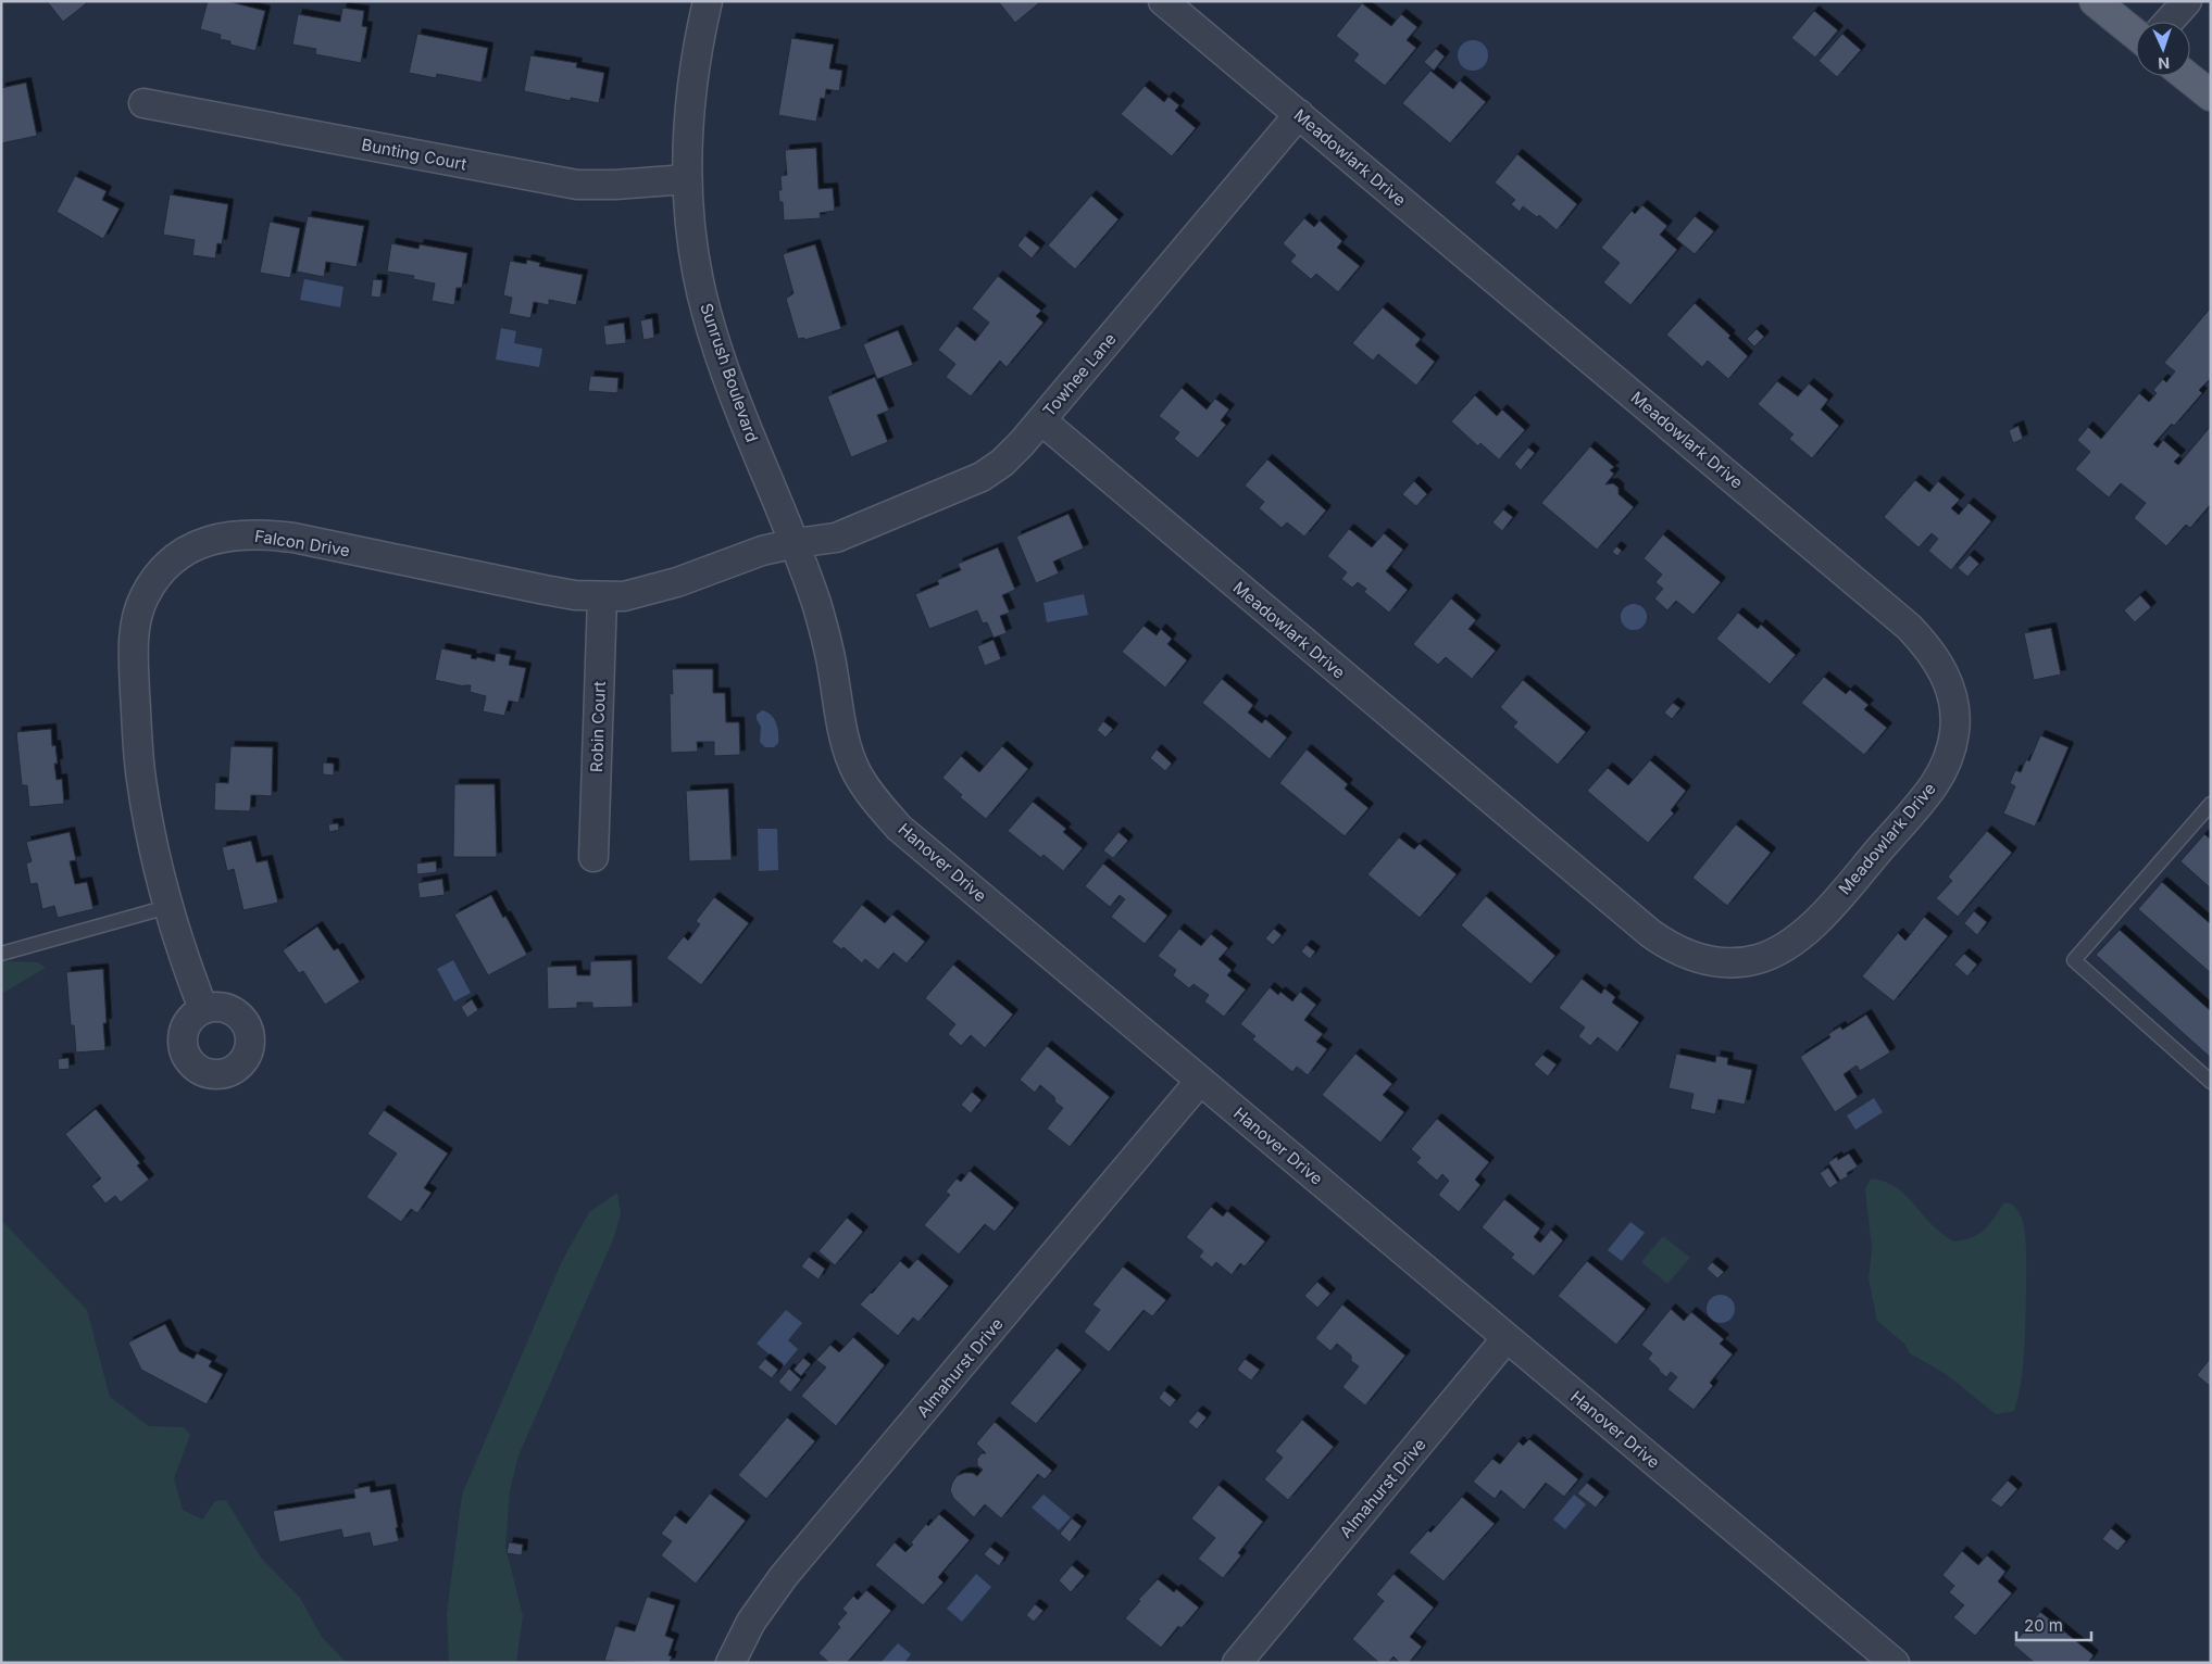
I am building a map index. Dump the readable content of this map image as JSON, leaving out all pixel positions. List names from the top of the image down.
{
  "streets": {
    "street": [
      "Bunting Court",
      "Meadowlark Drive",
      "Sunrush Boulevard",
      "Towhee Lane",
      "Falcon Drive",
      "Robin Court",
      "Hanover Drive",
      "Almahurst Drive"
    ]
  },
  "crossings": [
    ["Bunting Court", "Sunrush Boulevard"],
    ["Meadowlark Drive", "Towhee Lane"],
    ["Sunrush Boulevard", "Towhee Lane"],
    ["Sunrush Boulevard", "Falcon Drive"],
    ["Sunrush Boulevard", "Hanover Drive"],
    ["Towhee Lane", "Falcon Drive"],
    ["Towhee Lane", "Hanover Drive"],
    ["Falcon Drive", "Robin Court"],
    ["Falcon Drive", "Hanover Drive"],
    ["Hanover Drive", "Almahurst Drive"]
  ],
  "scale_bar": "20 m",
  "north": "bottom"
}
